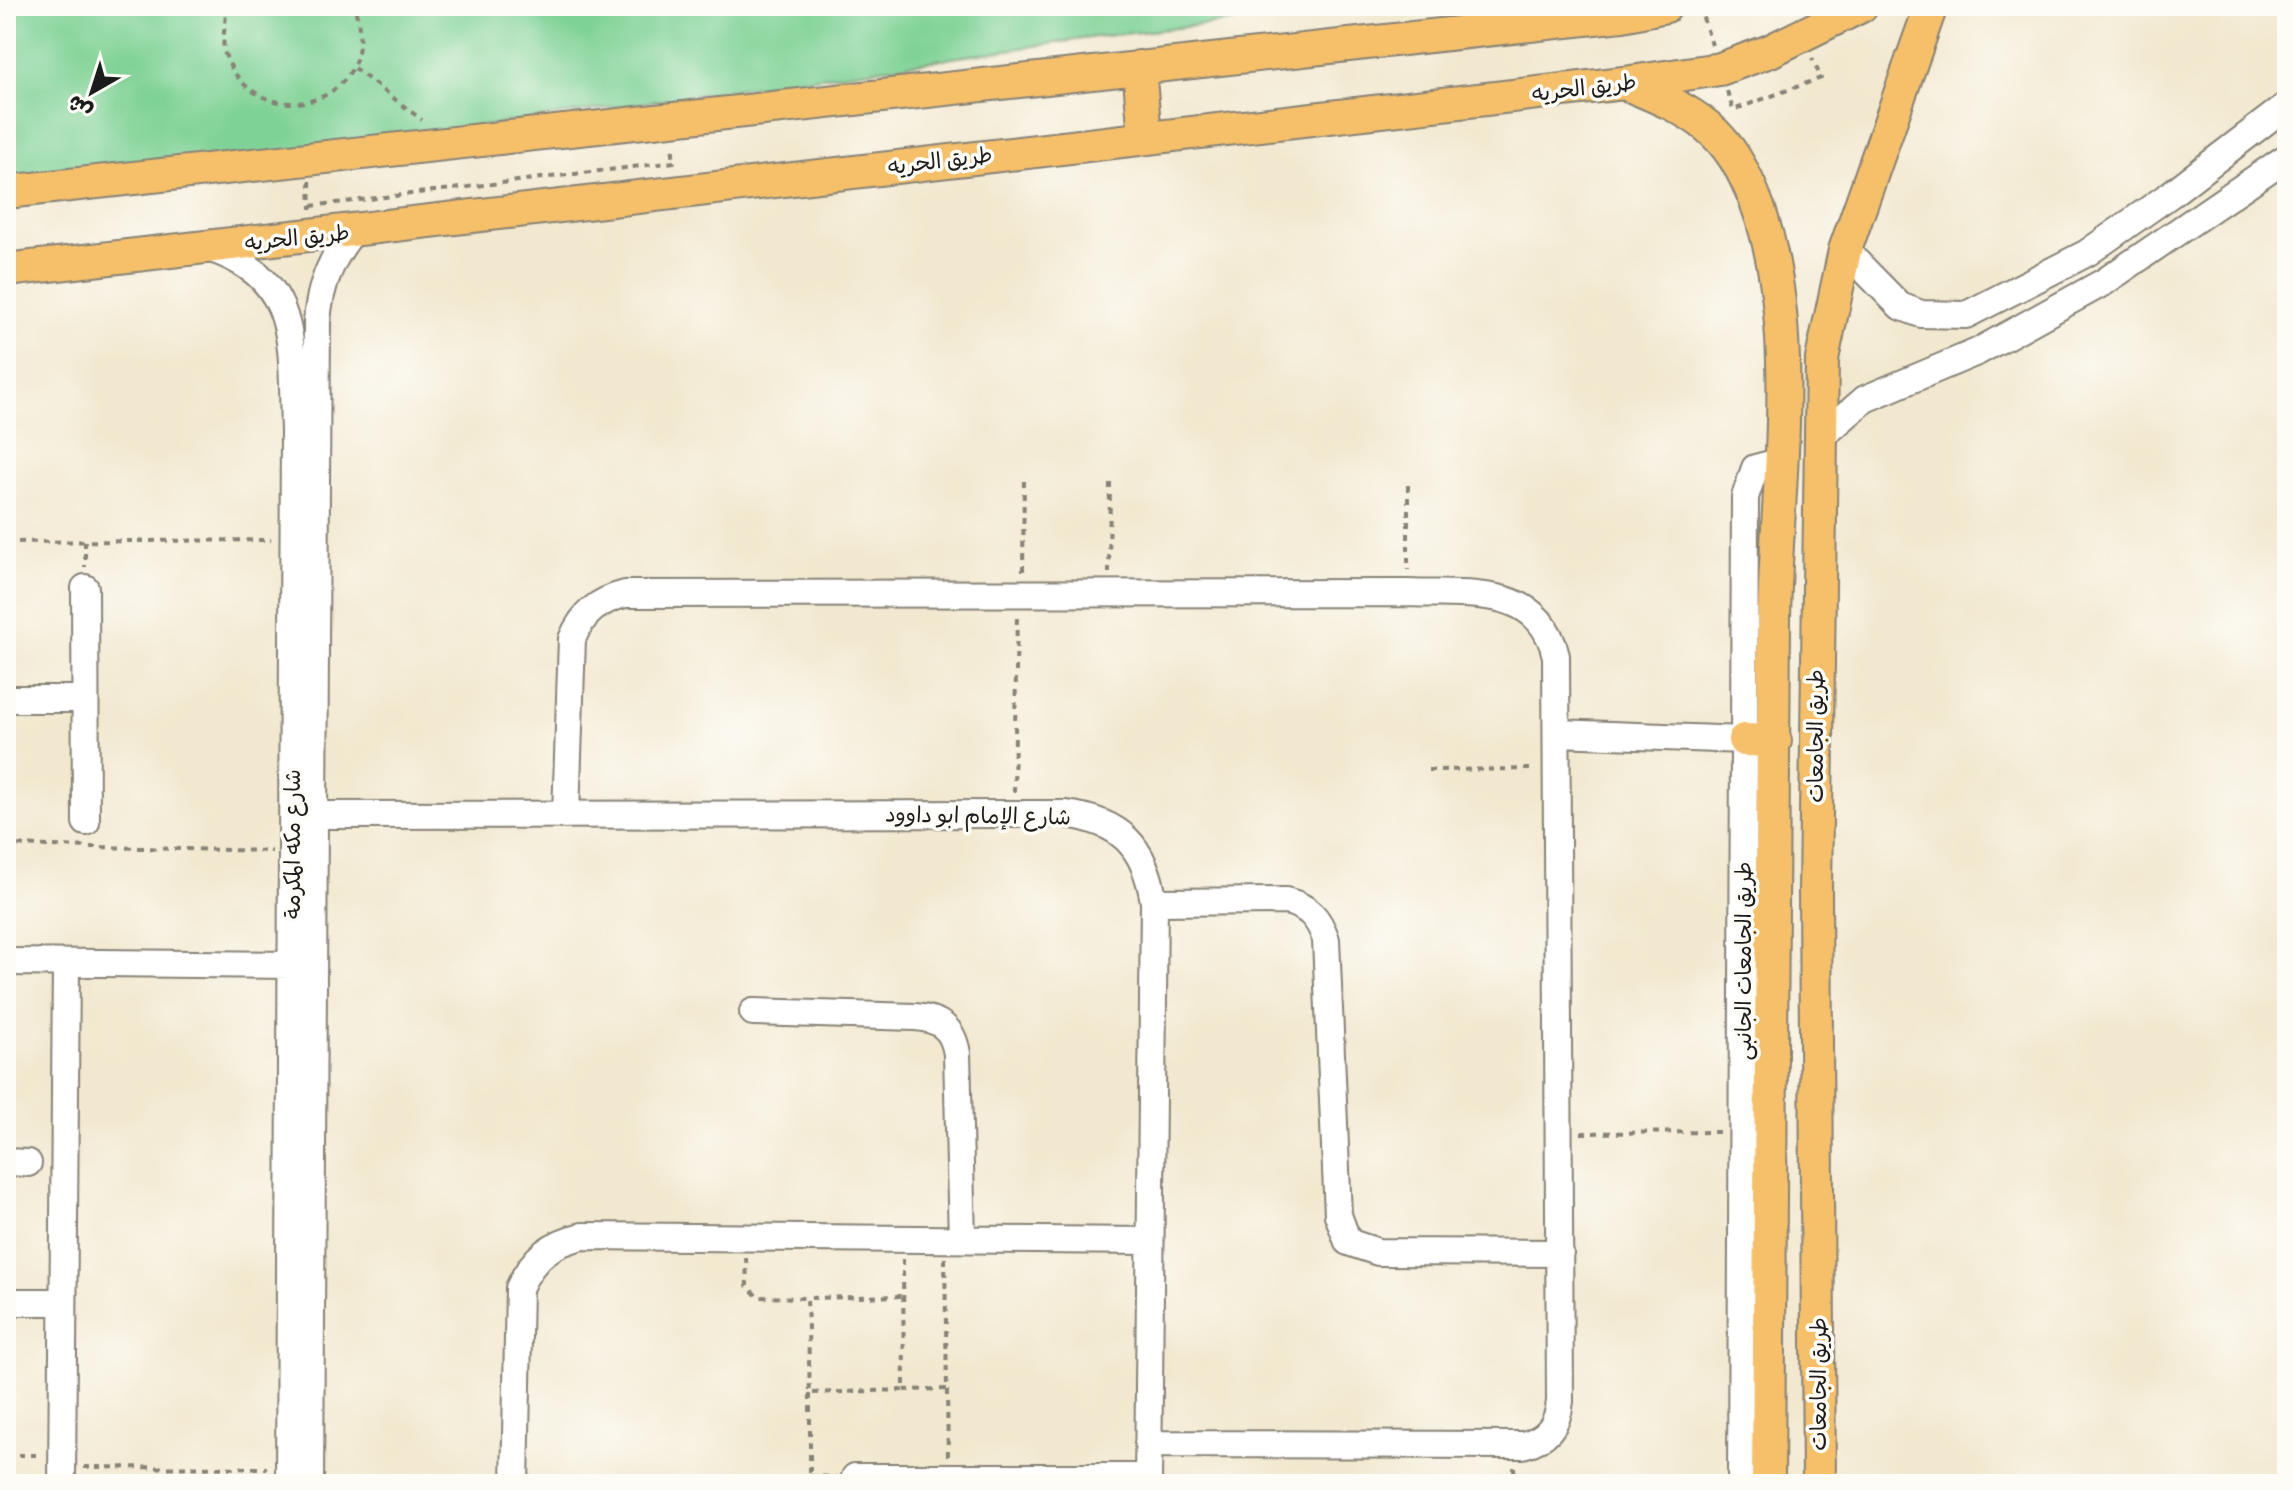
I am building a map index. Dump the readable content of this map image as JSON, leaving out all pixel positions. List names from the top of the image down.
{
  "streets": {
    "main road": ["طريق الحريه", "طريق الجامعات"],
    "street": ["شارع الإمام ابو داوود", "شارع مكه المكرمة", "طريق الجامعات الجانبى"]
  },
  "crossings": [
    ["طريق الحريه", "طريق الجامعات"],
    ["طريق الحريه", "شارع مكه المكرمة"],
    ["طريق الجامعات", "طريق الجامعات الجانبى"],
    ["شارع الإمام ابو داوود", "شارع مكه المكرمة"]
  ],
  "north": "bottom left"
}
